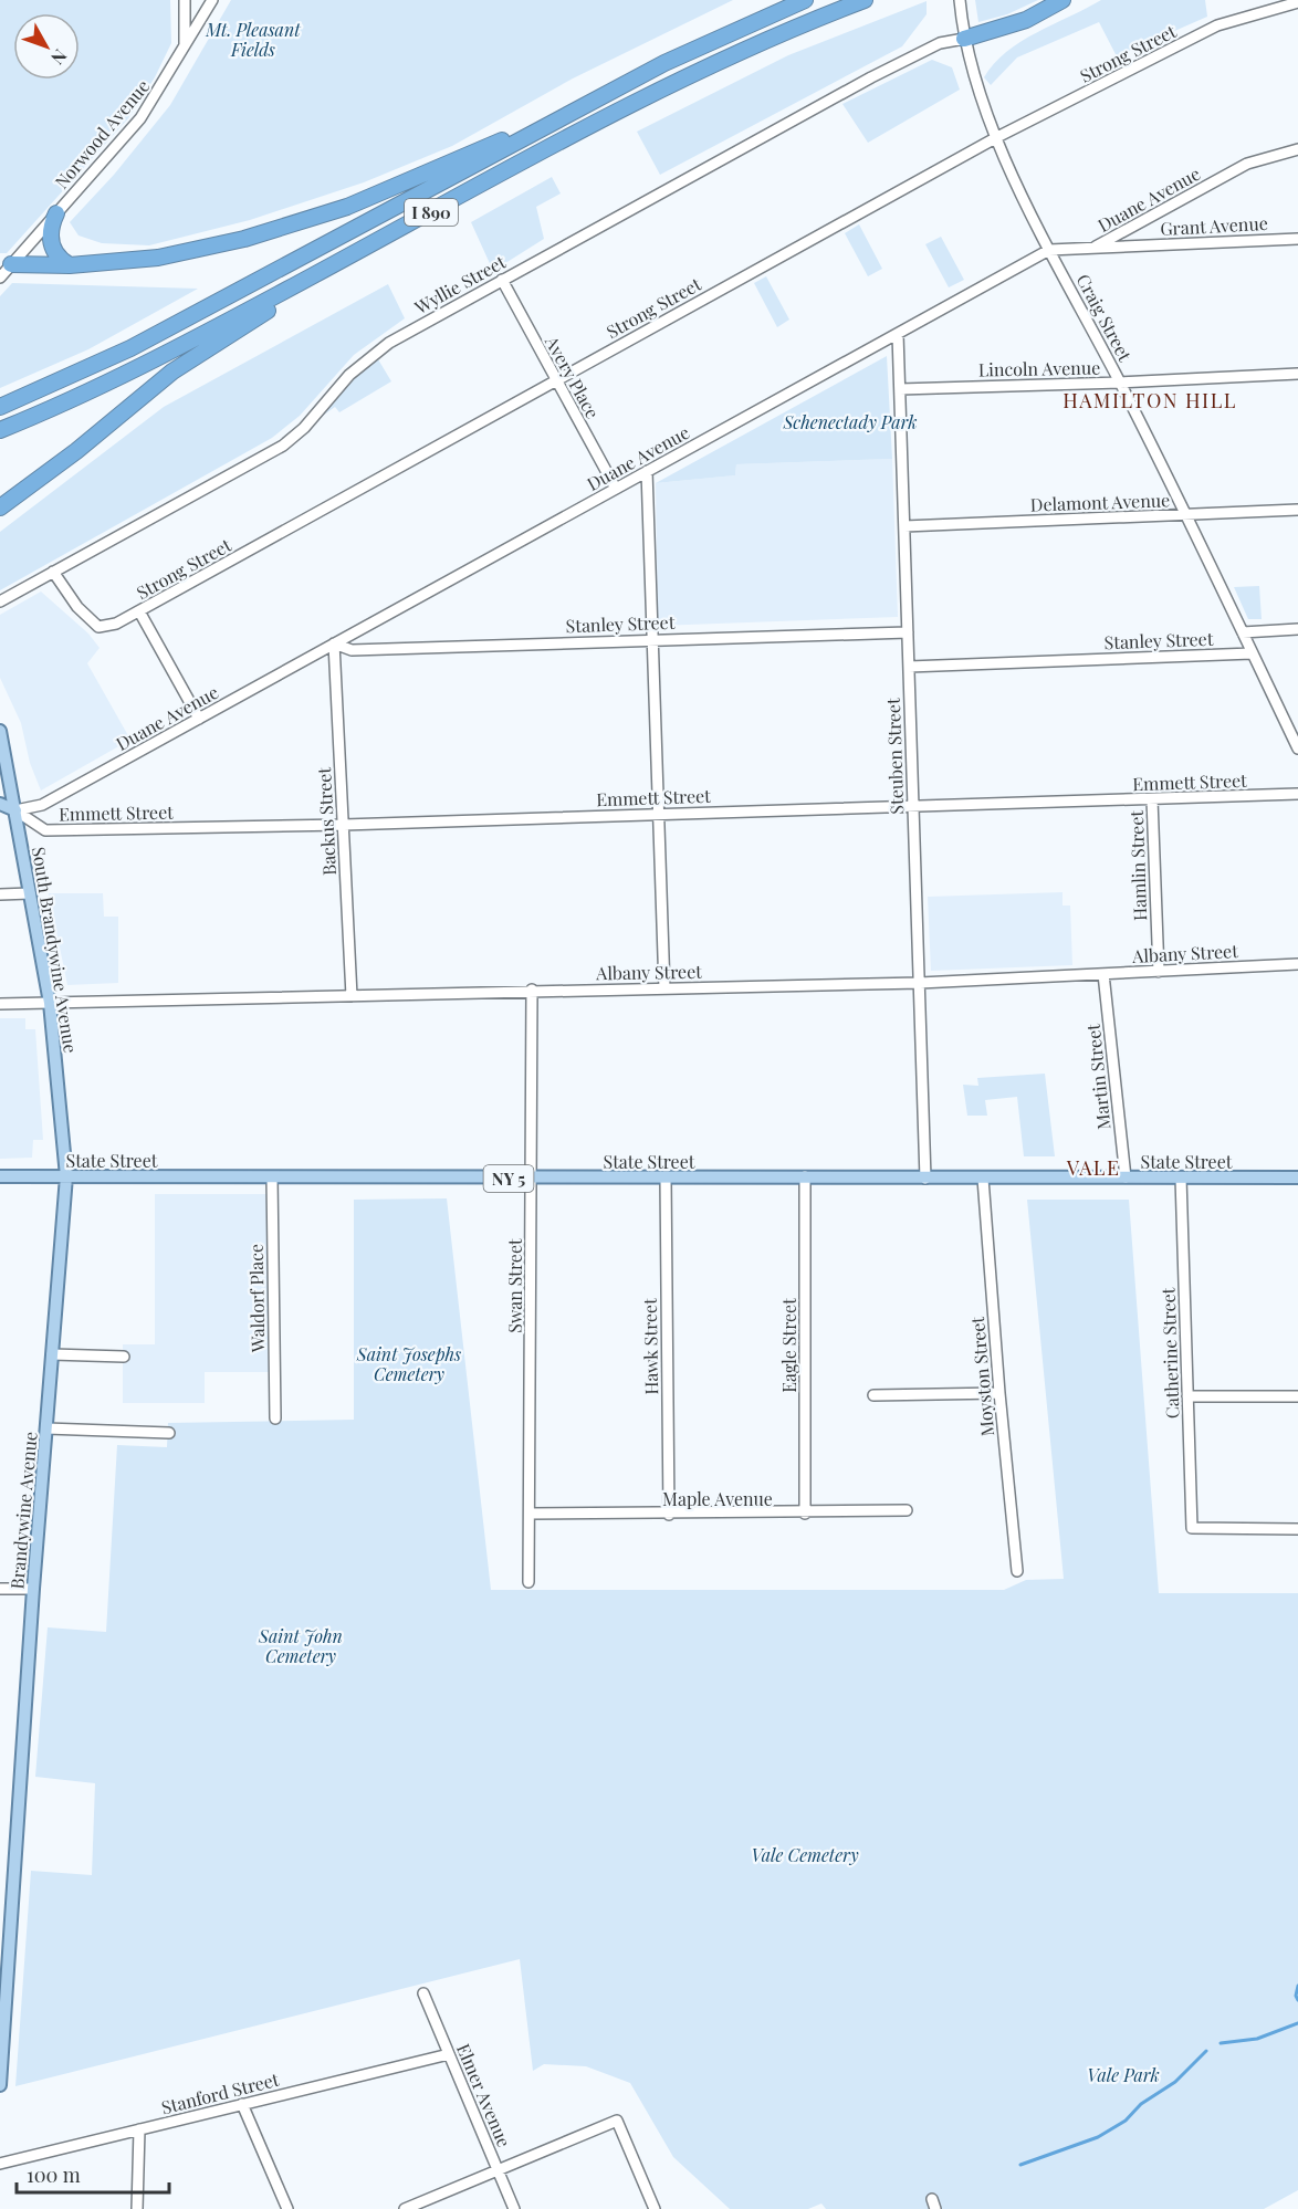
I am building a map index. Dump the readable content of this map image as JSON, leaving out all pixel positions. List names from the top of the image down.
{
  "streets": {
    "highway": ["I 890"],
    "main road": [
      "South Brandywine Avenue",
      "State Street",
      "NY 5",
      "Brandywine Avenue"
    ],
    "street": [
      "Strong Street",
      "Norwood Avenue",
      "Duane Avenue",
      "Grant Avenue",
      "Wyllie Street",
      "Craig Street",
      "Lincoln Avenue",
      "Avery Place",
      "Delamont Avenue",
      "Stanley Street",
      "Steuben Street",
      "Emmett Street",
      "Backus Street",
      "Hamlin Street",
      "Albany Street",
      "Martin Street",
      "Swan Street",
      "Waldorf Place",
      "Eagle Street",
      "Hawk Street",
      "Catherine Street",
      "Moyston Street",
      "Maple Avenue",
      "Stanford Street",
      "Elmer Avenue"
    ]
  },
  "crossings": [
    ["Strong Street", "Wyllie Street"],
    ["Strong Street", "Craig Street"],
    ["Strong Street", "Avery Place"],
    ["Duane Avenue", "Grant Avenue"],
    ["Duane Avenue", "Craig Street"],
    ["Duane Avenue", "Avery Place"],
    ["Duane Avenue", "Stanley Street"],
    ["Duane Avenue", "Steuben Street"],
    ["Duane Avenue", "Emmett Street"],
    ["Duane Avenue", "Backus Street"],
    ["Duane Avenue", "South Brandywine Avenue"],
    ["Wyllie Street", "Craig Street"],
    ["Wyllie Street", "Avery Place"],
    ["Craig Street", "Lincoln Avenue"],
    ["Craig Street", "Delamont Avenue"],
    ["Craig Street", "Stanley Street"],
    ["Lincoln Avenue", "Steuben Street"],
    ["Delamont Avenue", "Steuben Street"],
    ["Stanley Street", "Steuben Street"],
    ["Stanley Street", "Backus Street"],
    ["Steuben Street", "Emmett Street"],
    ["Steuben Street", "Albany Street"],
    ["Steuben Street", "State Street"],
    ["Emmett Street", "Backus Street"],
    ["Emmett Street", "Hamlin Street"],
    ["Emmett Street", "South Brandywine Avenue"],
    ["Backus Street", "Albany Street"],
    ["Hamlin Street", "Albany Street"],
    ["South Brandywine Avenue", "Albany Street"],
    ["South Brandywine Avenue", "State Street"],
    ["South Brandywine Avenue", "Brandywine Avenue"],
    ["Albany Street", "Martin Street"],
    ["Albany Street", "Swan Street"],
    ["Martin Street", "State Street"],
    ["State Street", "Swan Street"],
    ["State Street", "Waldorf Place"],
    ["State Street", "Eagle Street"],
    ["State Street", "Hawk Street"],
    ["State Street", "Catherine Street"],
    ["State Street", "Moyston Street"],
    ["State Street", "Brandywine Avenue"],
    ["Swan Street", "Maple Avenue"],
    ["Eagle Street", "Maple Avenue"],
    ["Hawk Street", "Maple Avenue"],
    ["Stanford Street", "Elmer Avenue"]
  ],
  "districts": ["HAMILTON HILL", "VALE"],
  "parks": [
    "Mt. Pleasant Fields",
    "Schenectady Park",
    "Saint Josephs Cemetery",
    "Saint John Cemetery",
    "Vale Cemetery",
    "Vale Park"
  ],
  "scale_bar": "100 m",
  "north": "bottom right"
}
